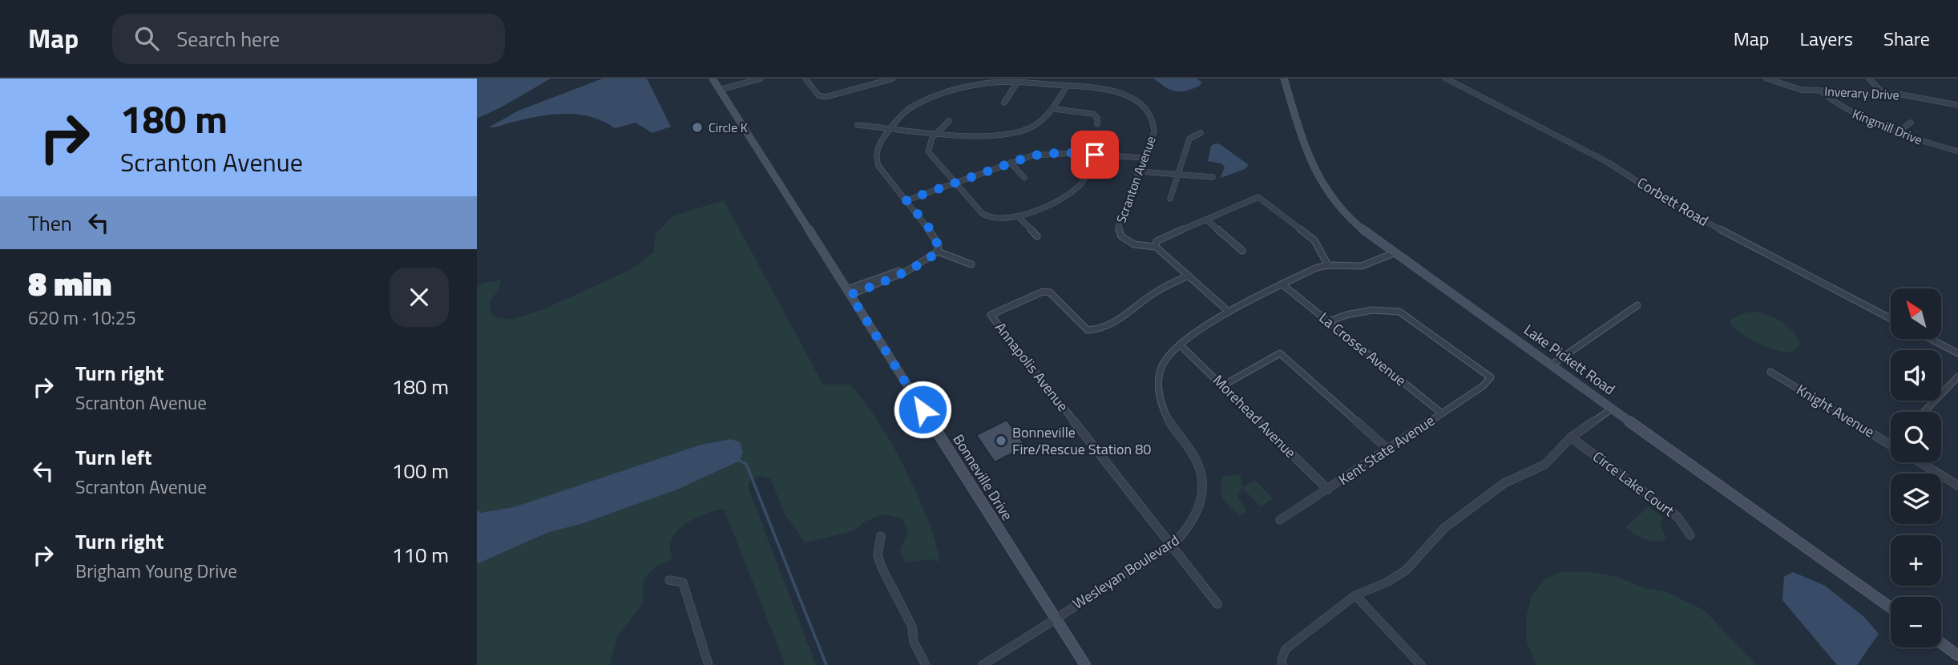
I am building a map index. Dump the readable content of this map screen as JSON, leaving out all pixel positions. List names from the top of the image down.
{
  "streets": {
    "street": [
      "Inverary Drive",
      "Kingmill Drive",
      "Scranton Avenue",
      "Corbett Road",
      "La Crosse Avenue",
      "Lake Pickett Road",
      "Annapolis Avenue",
      "Knight Avenue",
      "Morehead Avenue",
      "Kent State Avenue",
      "Bonneville Drive",
      "Circe Lake Court",
      "Wesleyan Boulevard"
    ]
  },
  "crossings": [
    ["Inverary Drive", "Kingmill Drive"],
    ["Scranton Avenue", "Annapolis Avenue"],
    ["Scranton Avenue", "Wesleyan Boulevard"],
    ["La Crosse Avenue", "Kent State Avenue"],
    ["La Crosse Avenue", "Wesleyan Boulevard"],
    ["Lake Pickett Road", "Wesleyan Boulevard"],
    ["Annapolis Avenue", "Wesleyan Boulevard"],
    ["Morehead Avenue", "Kent State Avenue"],
    ["Morehead Avenue", "Wesleyan Boulevard"],
    ["Bonneville Drive", "Wesleyan Boulevard"]
  ],
  "places": ["Circle K", "Bonneville Fire/Rescue Station 80"],
  "north": "top left",
  "page": {
    "header": "Map",
    "search": "Search here",
    "nav": ["Map", "Layers", "Share"],
    "turn": ["180 m", "Scranton Avenue"],
    "then": "Then",
    "heading": ["8 min", "620 m · 10:25"],
    "map_buttons": ["+", "−"],
    "list": [
      {
        "name": "Turn right",
        "note": "Scranton Avenue",
        "value": "180 m"
      },
      {
        "name": "Turn left",
        "note": "Scranton Avenue",
        "value": "100 m"
      },
      {
        "name": "Turn right",
        "note": "Brigham Young Drive",
        "value": "110 m"
      }
    ]
  }
}
